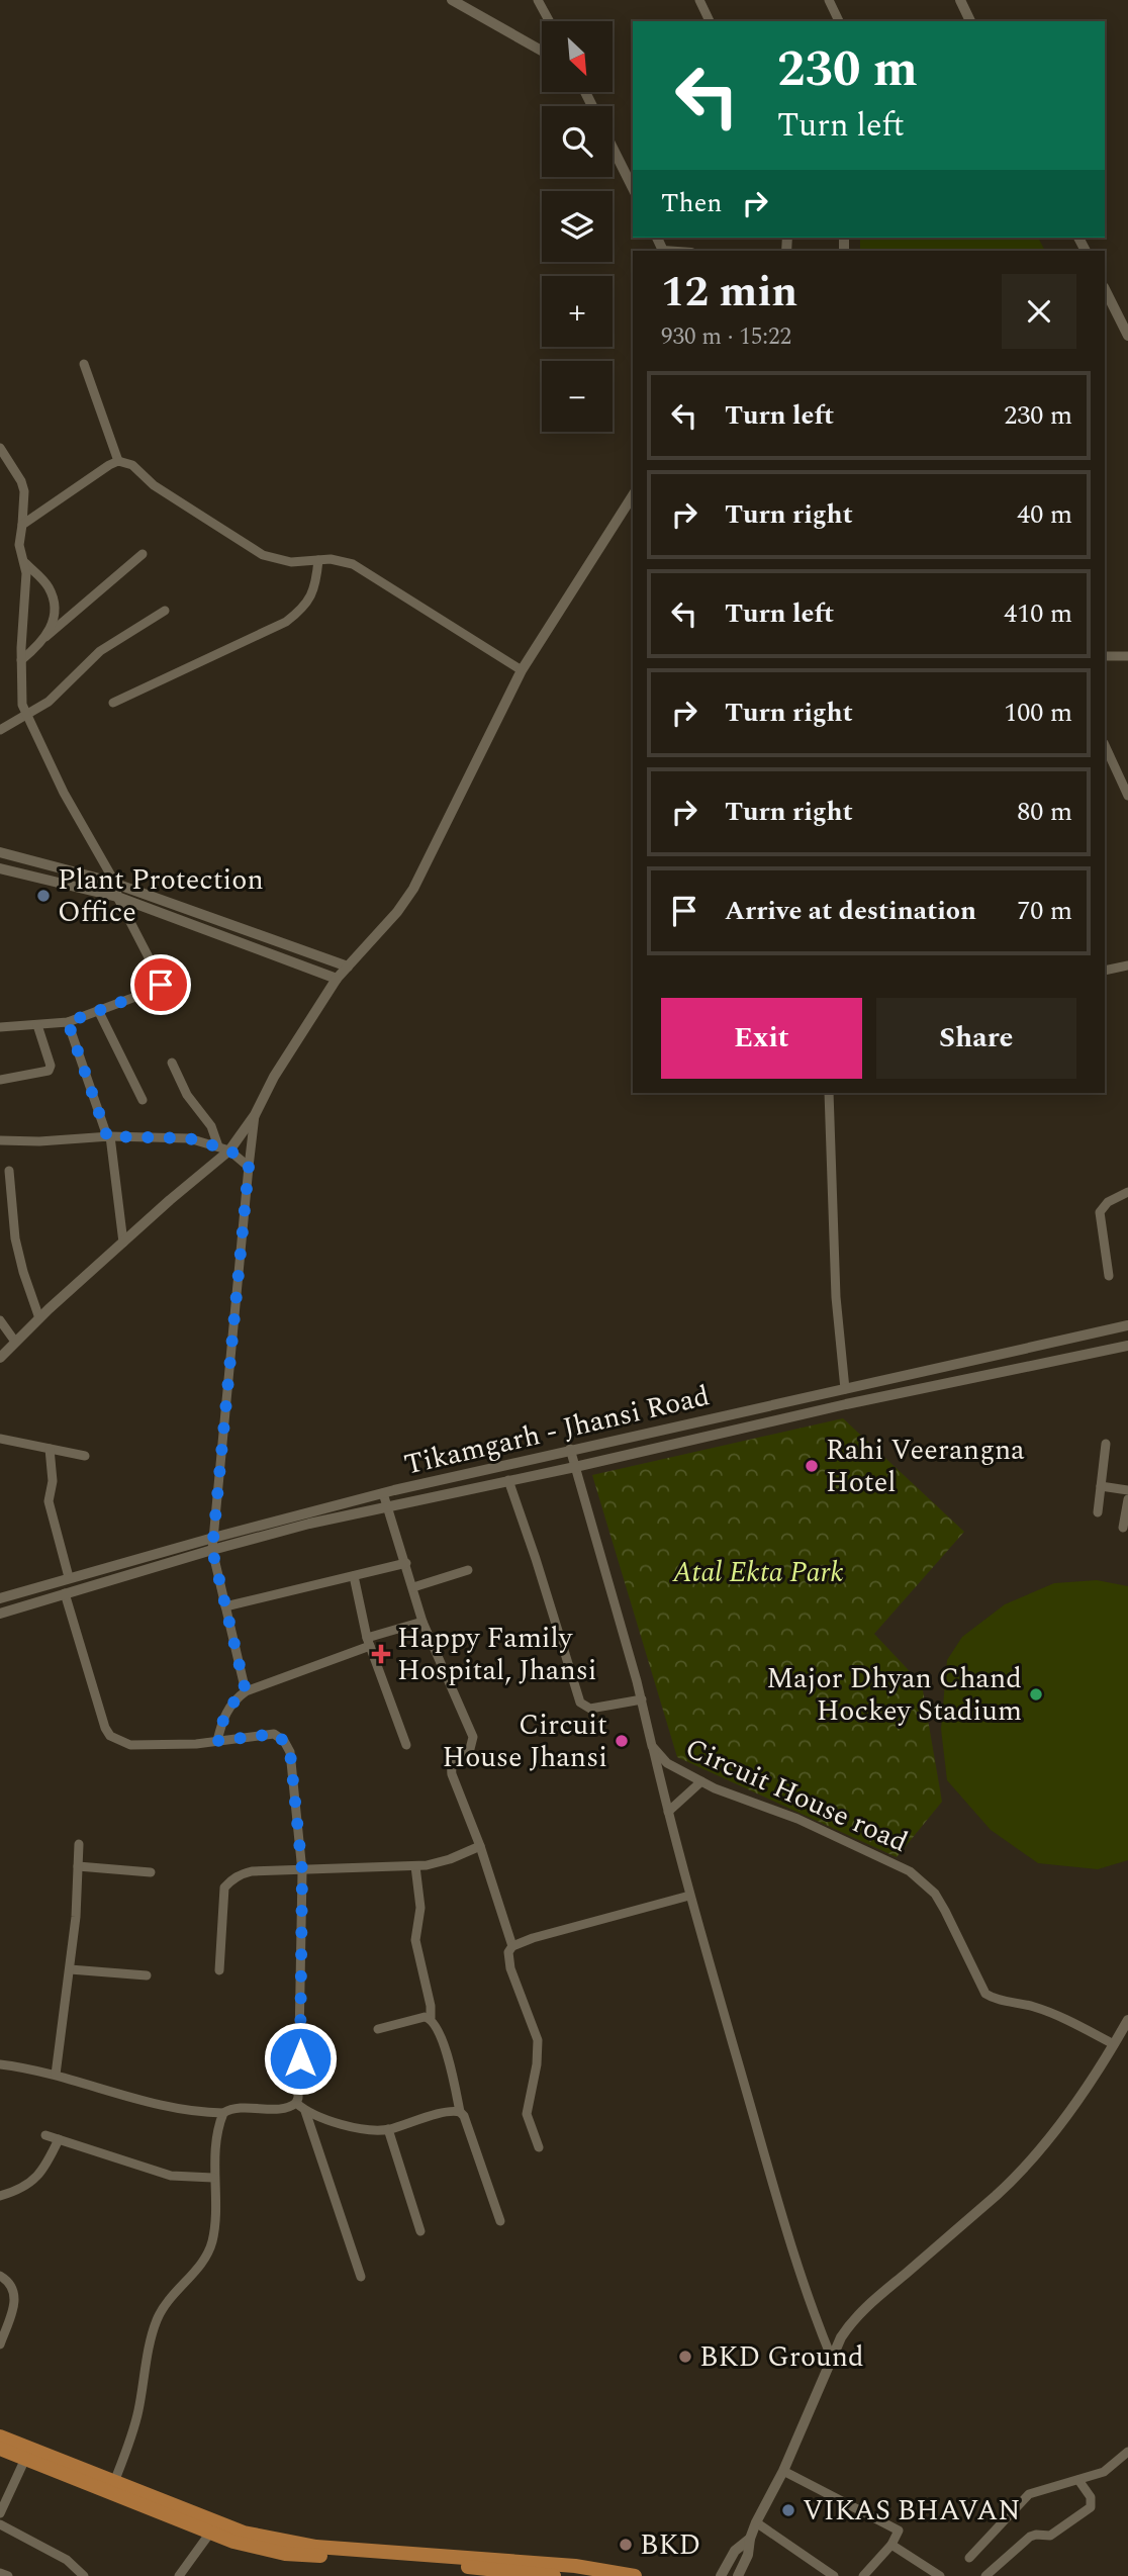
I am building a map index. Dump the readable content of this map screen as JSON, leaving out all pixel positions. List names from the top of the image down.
{
  "streets": {
    "street": ["Tikamgarh - Jhansi Road", "Circuit House road"]
  },
  "crossings": [
    ["Tikamgarh - Jhansi Road", "Circuit House road"]
  ],
  "parks": ["Atal Ekta Park"],
  "places": {
    "other": [
      "Plant Protection Office",
      "Rahi Veerangna Hotel",
      "Major Dhyan Chand Hockey Stadium",
      "Circuit House Jhansi",
      "BKD Ground",
      "VIKAS BHAVAN",
      "BKD"
    ],
    "health": ["Happy Family Hospital, Jhansi"]
  },
  "north": "bottom right",
  "page": {
    "map_buttons": ["+", "−"],
    "turn": ["230 m", "Turn left"],
    "then": "Then",
    "heading": ["12 min", "930 m · 15:22"],
    "list": [
      {
        "name": "Turn left",
        "value": "230 m"
      },
      {
        "name": "Turn right",
        "value": "40 m"
      },
      {
        "name": "Turn left",
        "value": "410 m"
      },
      {
        "name": "Turn right",
        "value": "100 m"
      },
      {
        "name": "Turn right",
        "value": "80 m"
      },
      {
        "name": "Arrive at destination",
        "value": "70 m"
      }
    ],
    "buttons": ["Exit", "Share"]
  }
}
